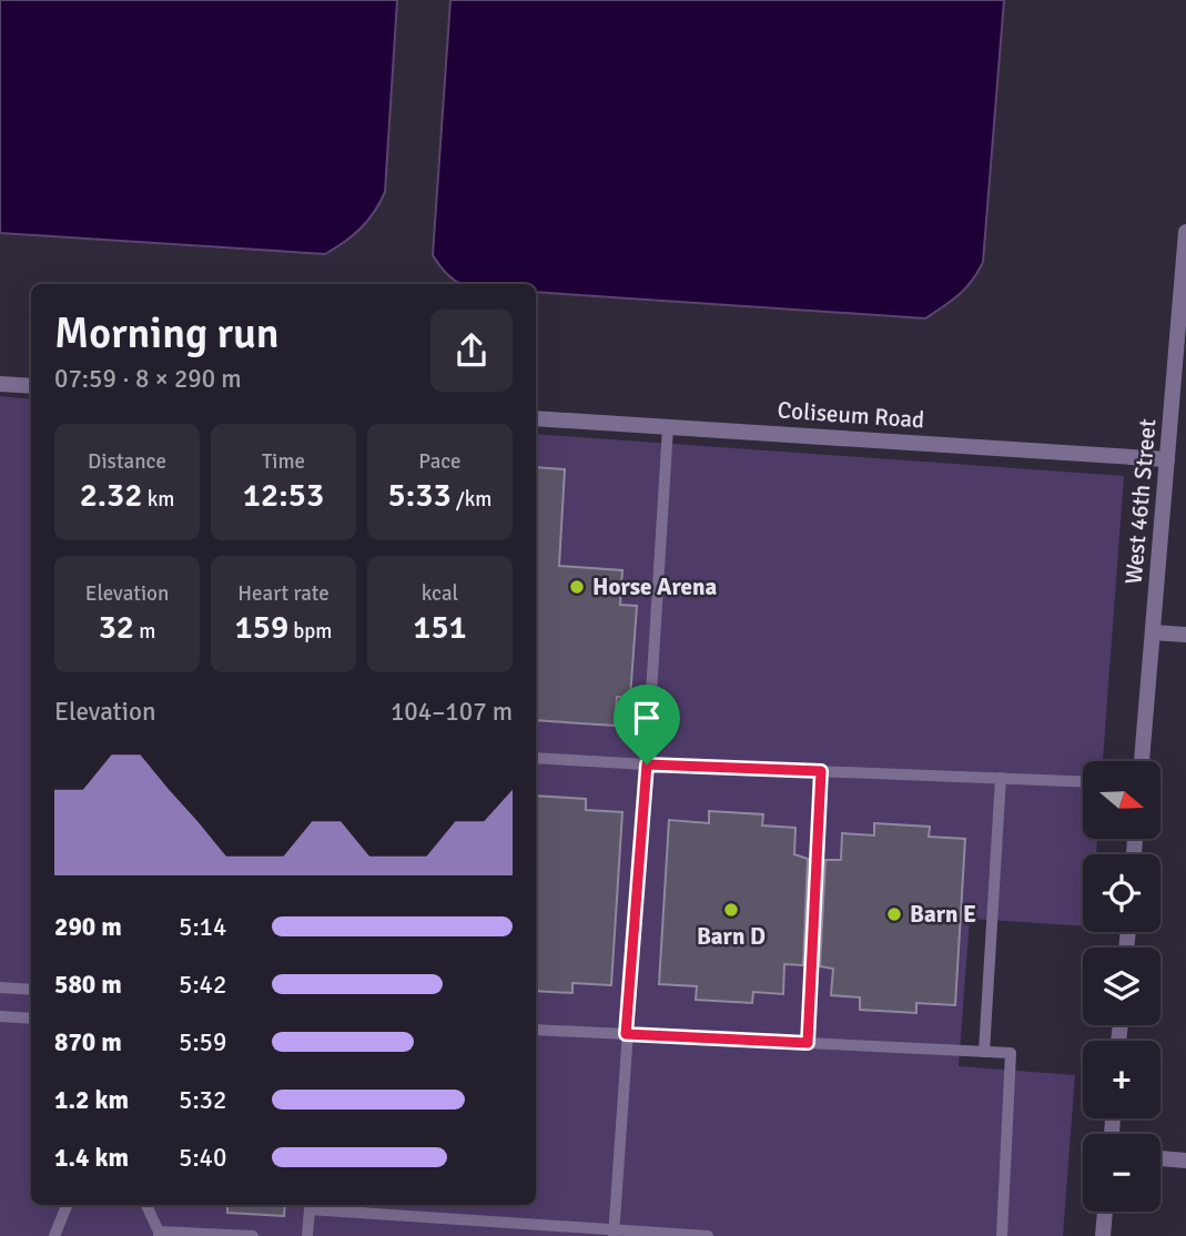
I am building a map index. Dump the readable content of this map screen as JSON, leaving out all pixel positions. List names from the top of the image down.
{
  "streets": {
    "street": ["Coliseum Road", "West 46th Street"]
  },
  "crossings": [
    ["Coliseum Road", "West 46th Street"]
  ],
  "places": ["Horse Arena", "Barn D", "Barn E"],
  "north": "right",
  "page": {
    "heading": ["Morning run", "07:59 · 8 × 290 m"],
    "stats": [
      ["Distance", "2.32 km"],
      ["Time", "12:53"],
      ["Pace", "5:33 /km"],
      ["Elevation", "32 m"],
      ["Heart rate", "159 bpm"],
      ["kcal", "151"]
    ],
    "chart": ["Elevation", "104–107 m"],
    "map_buttons": ["+", "−"],
    "list": [
      {
        "name": "290 m",
        "note": "5:14"
      },
      {
        "name": "580 m",
        "note": "5:42"
      },
      {
        "name": "870 m",
        "note": "5:59"
      },
      {
        "name": "1.2 km",
        "note": "5:32"
      },
      {
        "name": "1.4 km",
        "note": "5:40"
      }
    ]
  }
}
